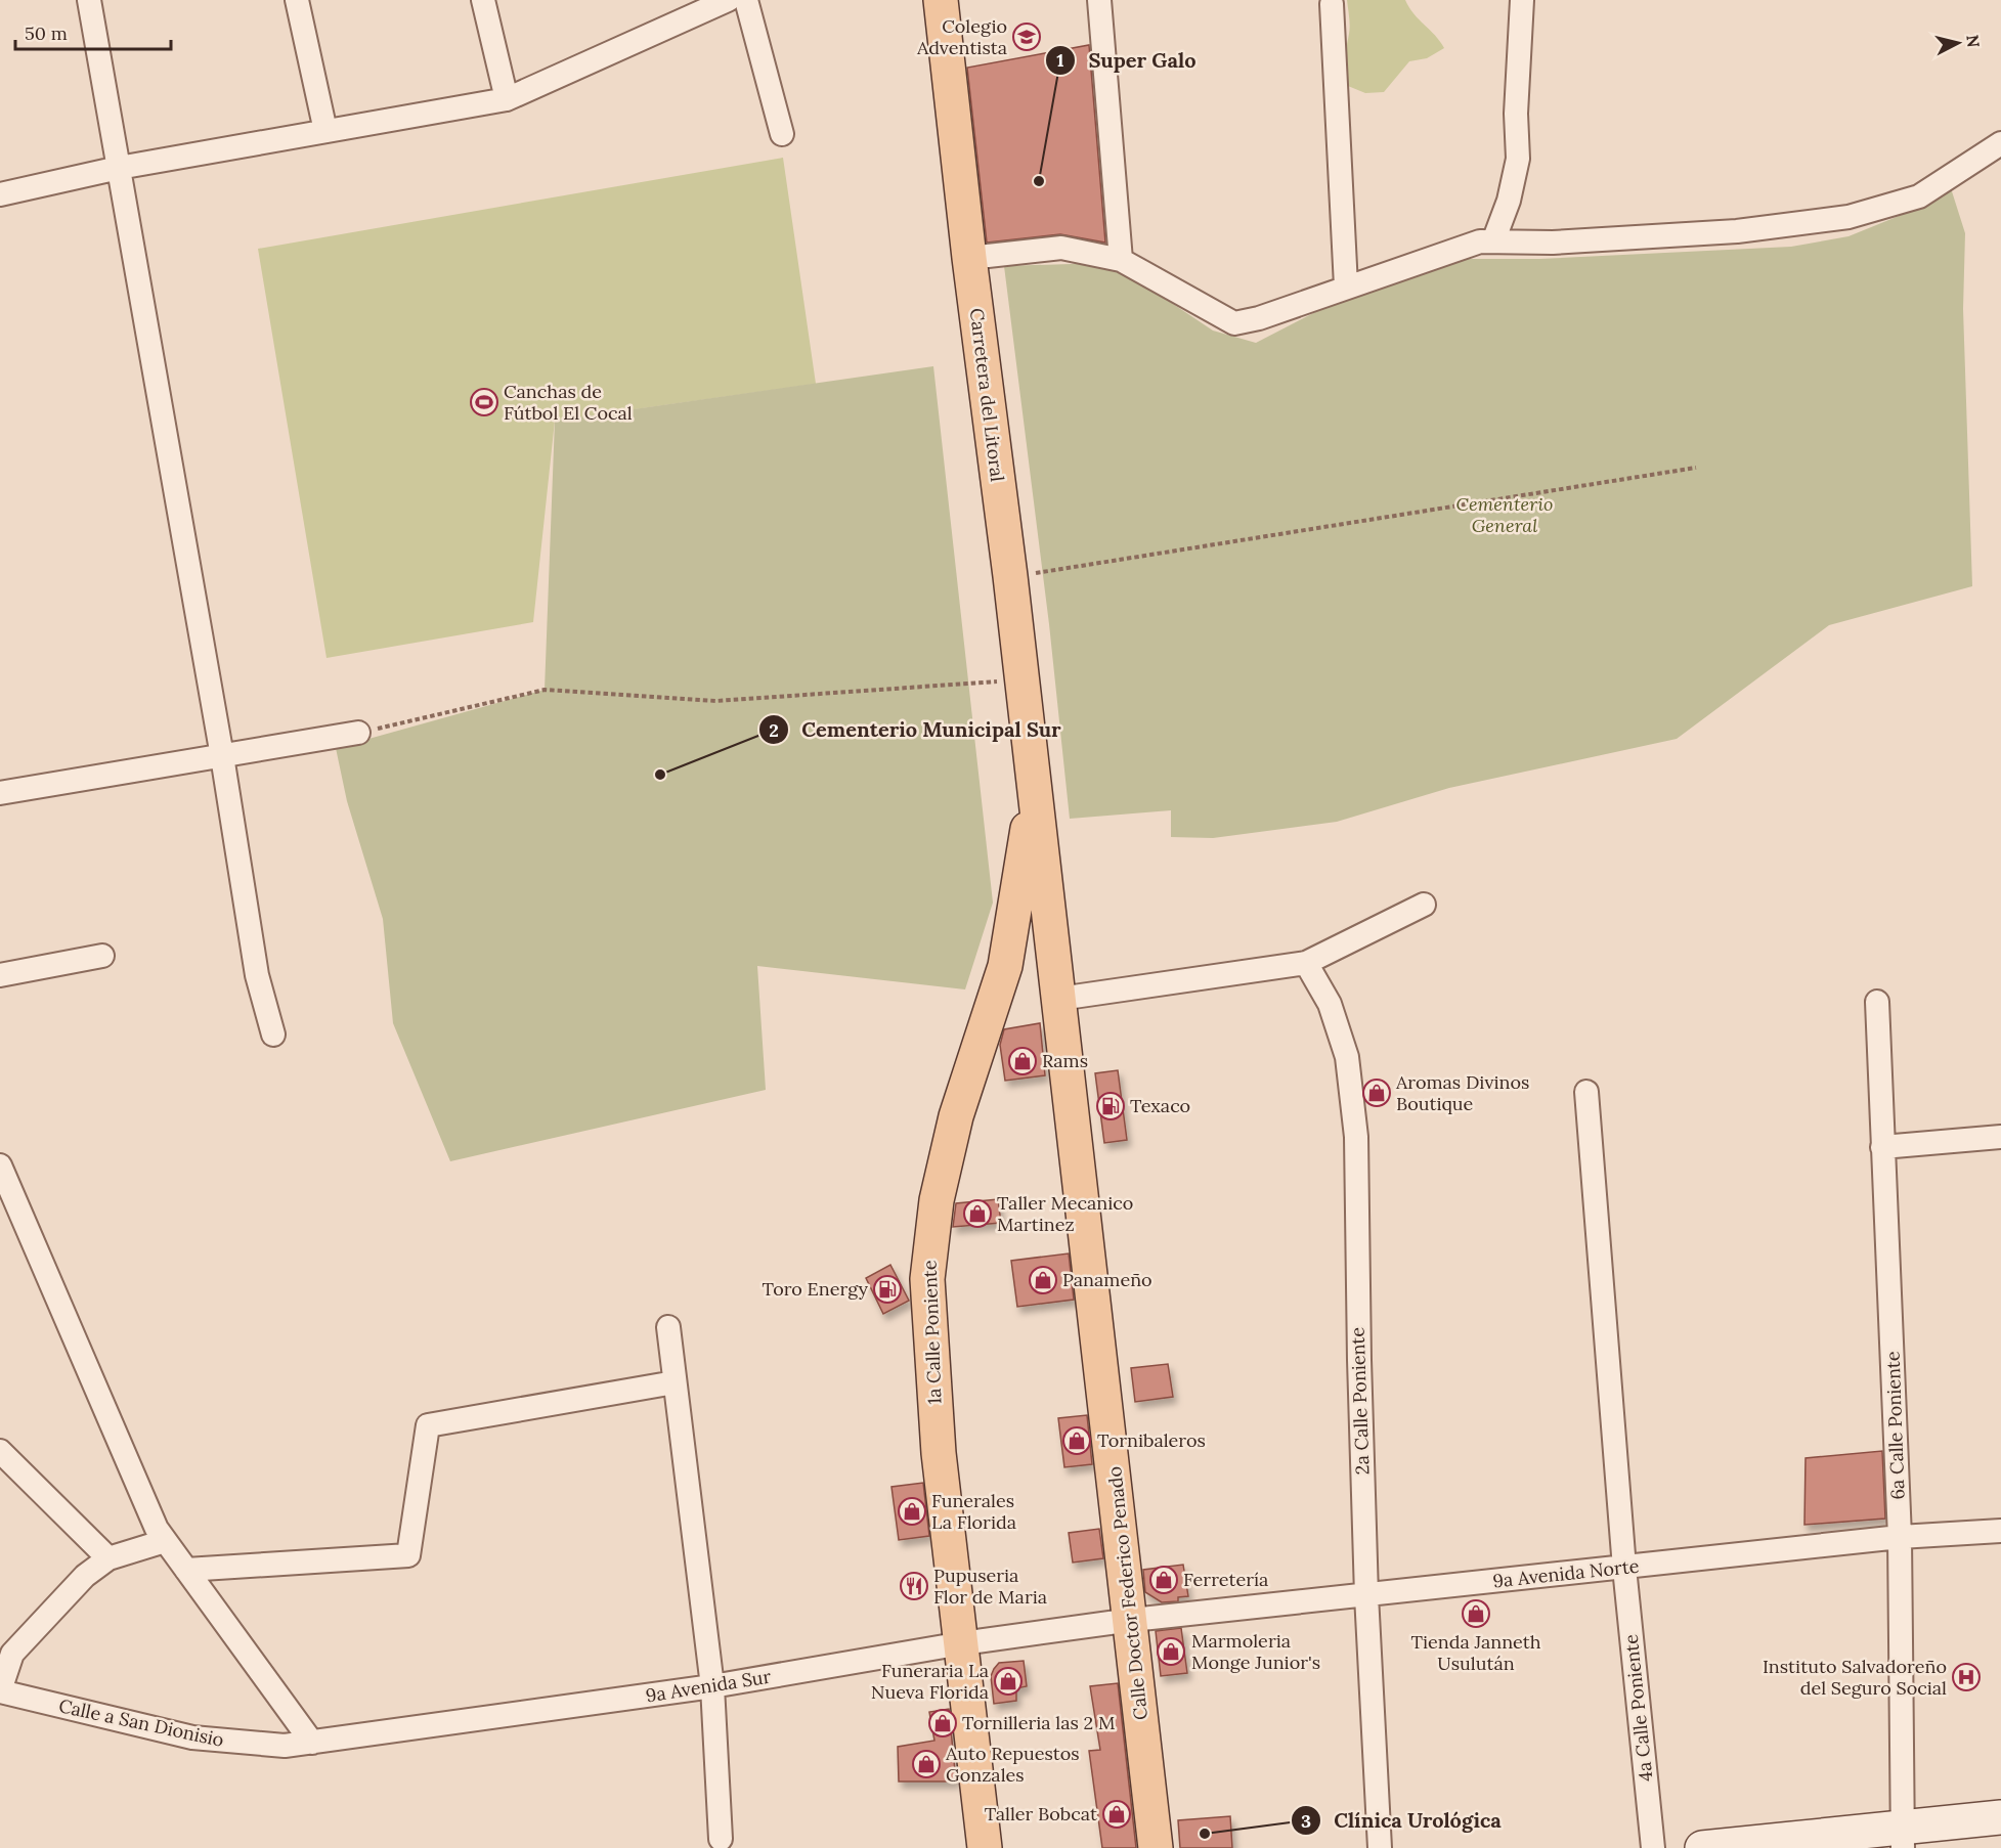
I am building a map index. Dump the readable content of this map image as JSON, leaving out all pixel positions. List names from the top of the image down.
{
  "streets": {
    "main road": ["Carretera del Litoral", "1a Calle Poniente", "Calle Doctor Federico Penado"],
    "street": [
      "2a Calle Poniente",
      "6a Calle Poniente",
      "9a Avenida Norte",
      "9a Avenida Sur",
      "4a Calle Poniente",
      "Calle a San Dionisio"
    ]
  },
  "crossings": [
    ["Carretera del Litoral", "1a Calle Poniente"],
    ["Carretera del Litoral", "Calle Doctor Federico Penado"],
    ["1a Calle Poniente", "Calle Doctor Federico Penado"],
    ["1a Calle Poniente", "9a Avenida Sur"],
    ["2a Calle Poniente", "9a Avenida Norte"],
    ["6a Calle Poniente", "9a Avenida Norte"],
    ["9a Avenida Norte", "Calle Doctor Federico Penado"],
    ["9a Avenida Norte", "9a Avenida Sur"],
    ["9a Avenida Norte", "4a Calle Poniente"],
    ["Calle Doctor Federico Penado", "9a Avenida Sur"],
    ["9a Avenida Sur", "Calle a San Dionisio"]
  ],
  "parks": ["Cementerio General"],
  "places": {
    "school or university": ["Colegio Adventista"],
    "other": ["Super Galo", "Cementerio Municipal Sur", "Clínica Urológica"],
    "sports": ["Canchas de Fútbol El Cocal"],
    "shop": [
      "Rams",
      "Aromas Divinos Boutique",
      "Taller Mecanico Martinez",
      "Panameño",
      "Tornibaleros",
      "Funerales La Florida",
      "Ferretería",
      "Tienda Janneth Usulután",
      "Marmoleria Monge Junior's",
      "Funeraria La Nueva Florida",
      "Tornilleria las 2 M",
      "Auto Repuestos Gonzales",
      "Taller Bobcat"
    ],
    "fuel station": ["Texaco", "Toro Energy"],
    "restaurant": ["Pupuseria Flor de Maria"],
    "hospital": ["Instituto Salvadoreño del Seguro Social"]
  },
  "scale_bar": "50 m",
  "north": "right"
}
